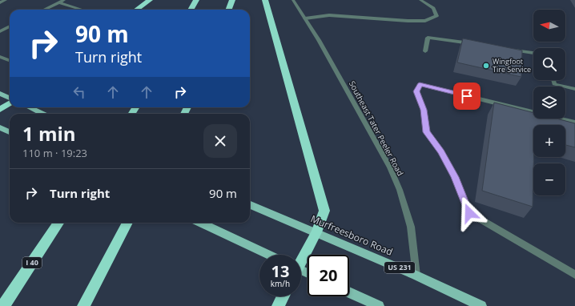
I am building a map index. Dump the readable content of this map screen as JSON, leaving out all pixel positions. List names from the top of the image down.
{
  "streets": {
    "highway": ["I 40"],
    "main road": ["Murfreesboro Road", "US 231"],
    "street": ["Southeast Tater Peeler Road"]
  },
  "crossings": [
    ["Southeast Tater Peeler Road", "Murfreesboro Road"]
  ],
  "places": ["Wingfoot Tire Service"],
  "north": "left",
  "page": {
    "map_buttons": ["+", "−"],
    "turn": ["90 m", "Turn right"],
    "heading": ["1 min", "110 m · 19:23"],
    "list": [
      {
        "name": "Turn right",
        "value": "90 m"
      }
    ],
    "speed": "13 km/h",
    "limit": "20"
  }
}
